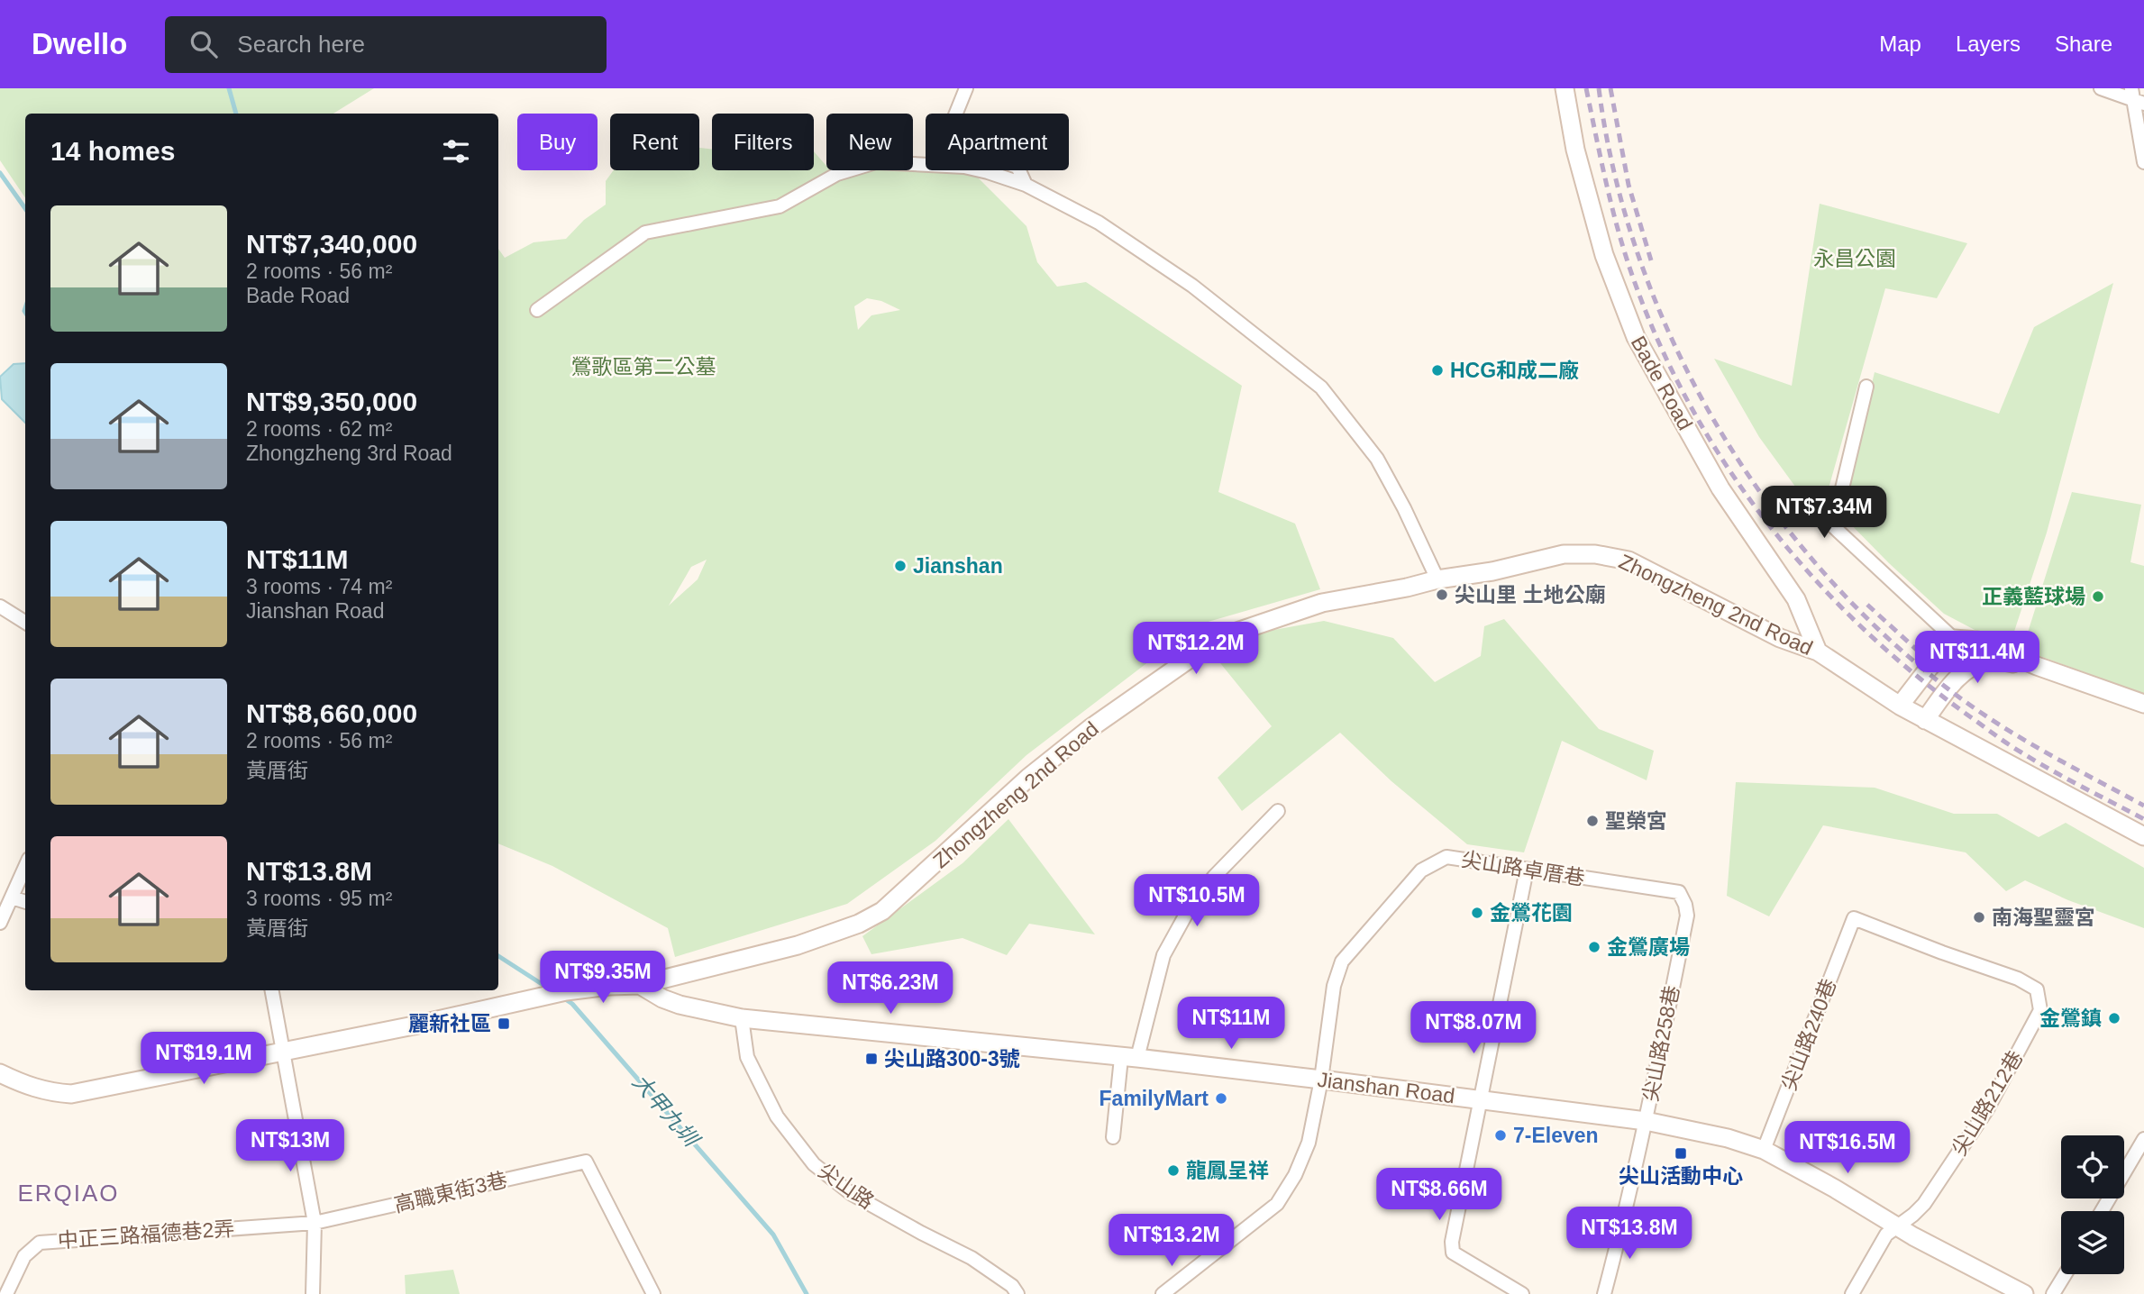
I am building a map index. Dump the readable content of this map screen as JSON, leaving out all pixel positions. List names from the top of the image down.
{
  "streets": {
    "street": [
      "Bade Road",
      "Zhongzheng 2nd Road",
      "尖山路卓厝巷",
      "尖山路240巷",
      "尖山路258巷",
      "Jianshan Road",
      "尖山路212巷",
      "尖山路",
      "高職東街3巷",
      "中正三路福德巷2弄"
    ]
  },
  "crossings": [
    ["Bade Road", "Zhongzheng 2nd Road"],
    ["Zhongzheng 2nd Road", "Jianshan Road"],
    ["尖山路卓厝巷", "尖山路258巷"],
    ["尖山路卓厝巷", "Jianshan Road"],
    ["尖山路240巷", "Jianshan Road"],
    ["尖山路240巷", "尖山路212巷"],
    ["尖山路258巷", "Jianshan Road"],
    ["Jianshan Road", "尖山路212巷"],
    ["Jianshan Road", "尖山路"],
    ["高職東街3巷", "中正三路福德巷2弄"]
  ],
  "districts": ["ERQIAO"],
  "water": ["大甲九圳"],
  "parks": ["永昌公園", "鶯歌區第二公墓"],
  "places": {
    "other": [
      "HCG和成二廠",
      "Jianshan",
      "尖山里 土地公廟",
      "正義藍球場",
      "聖榮宮",
      "金鶯花園",
      "南海聖靈宮",
      "金鶯廣場",
      "金鶯鎮",
      "FamilyMart",
      "7-Eleven",
      "龍鳳呈祥"
    ],
    "transit": ["麗新社區", "尖山路300-3號", "尖山活動中心"]
  },
  "page": {
    "header": "Dwello",
    "search": "Search here",
    "nav": ["Map", "Layers", "Share"],
    "chip": [
      "Buy",
      "Rent",
      "Filters",
      "New",
      "Apartment"
    ],
    "heading": "14 homes",
    "list": [
      {
        "name": "NT$7,340,000",
        "note": "2 rooms · 56 m² · Bade Road"
      },
      {
        "name": "NT$9,350,000",
        "note": "2 rooms · 62 m² · Zhongzheng 3rd Road"
      },
      {
        "name": "NT$11M",
        "note": "3 rooms · 74 m² · Jianshan Road"
      },
      {
        "name": "NT$8,660,000",
        "note": "2 rooms · 56 m² · 黃厝街"
      },
      {
        "name": "NT$13.8M",
        "note": "3 rooms · 95 m² · 黃厝街"
      }
    ],
    "price": [
      "NT$7.34M",
      "NT$12.2M",
      "NT$11.4M",
      "NT$10.5M",
      "NT$9.35M",
      "NT$6.23M",
      "NT$11M",
      "NT$8.07M",
      "NT$19.1M",
      "NT$13M",
      "NT$16.5M",
      "NT$8.66M",
      "NT$13.8M",
      "NT$13.2M"
    ]
  }
}
